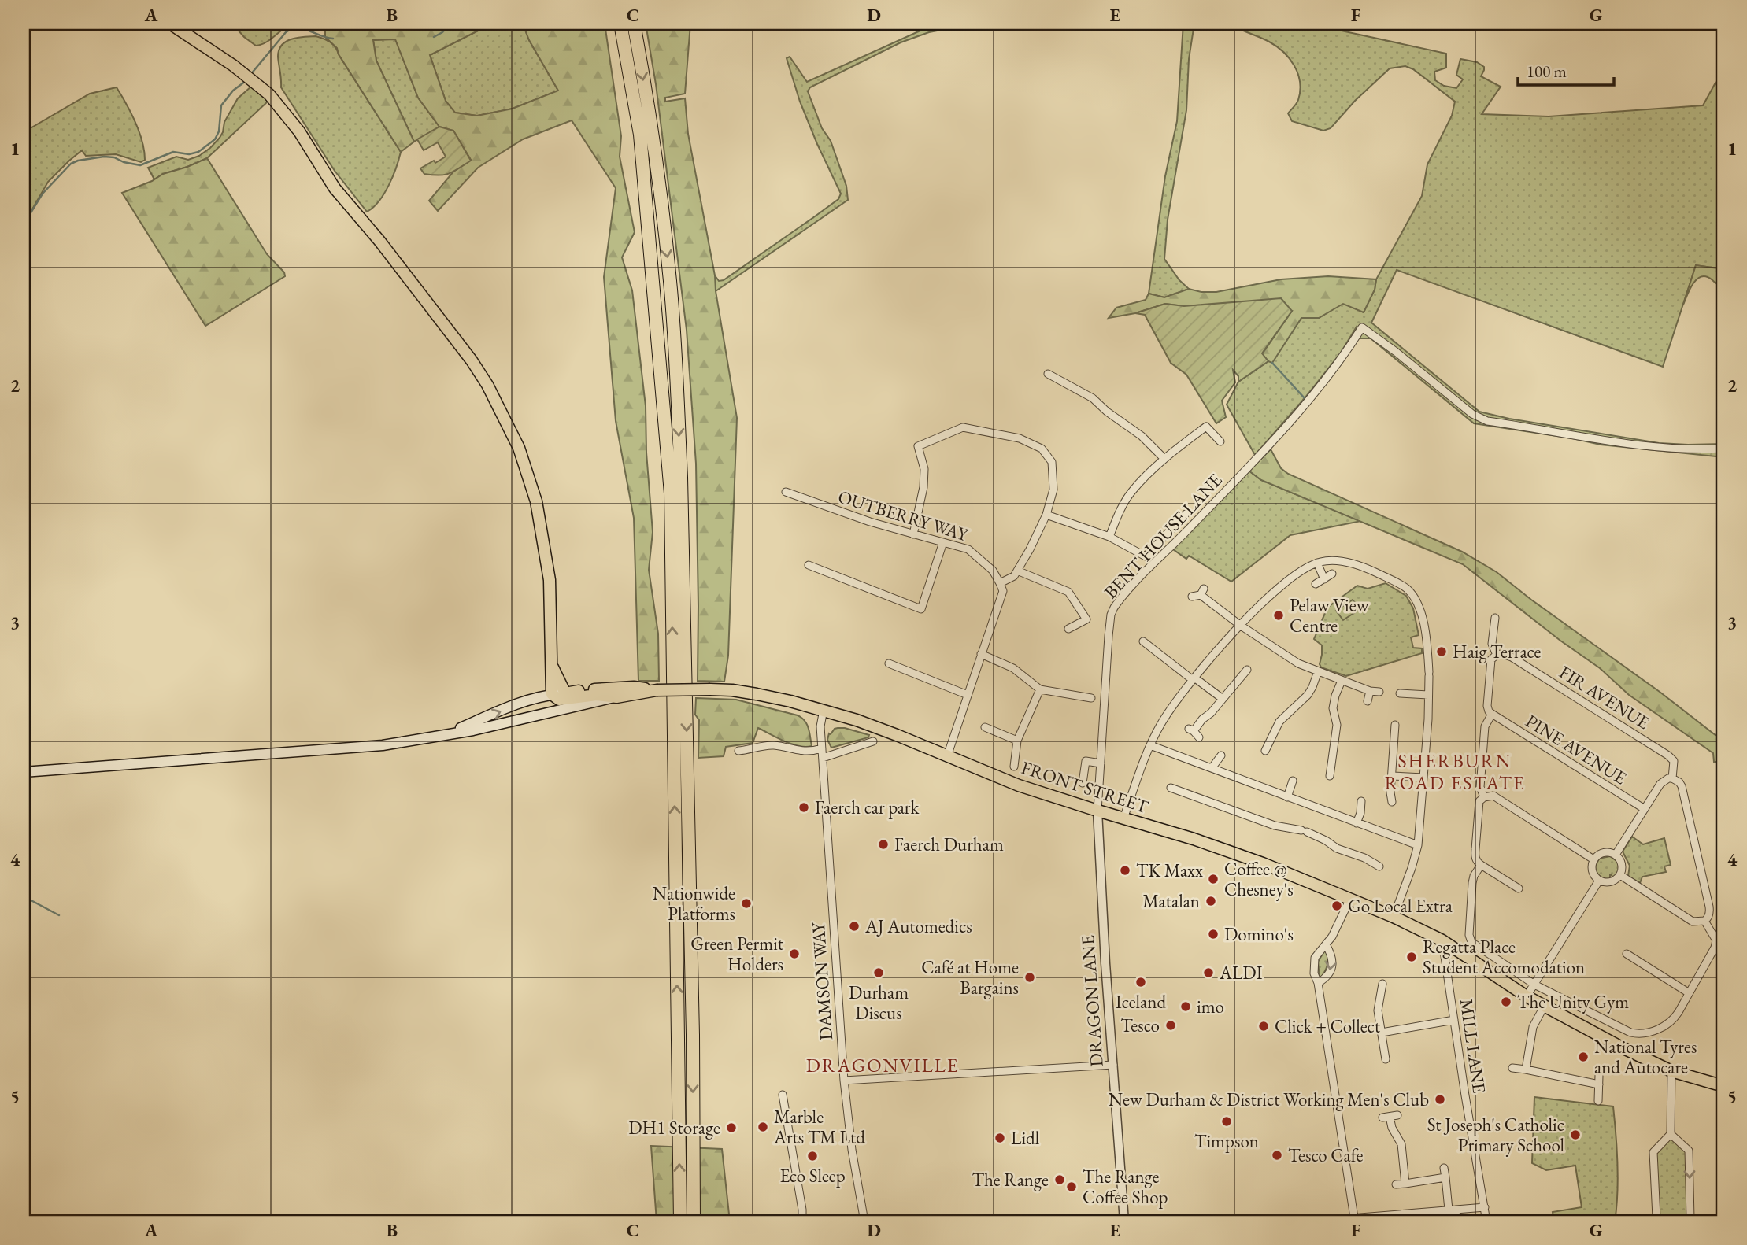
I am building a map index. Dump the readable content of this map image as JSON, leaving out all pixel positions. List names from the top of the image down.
{
  "streets": {
    "main road": ["FRONT STREET"],
    "street": [
      "OUTBERRY WAY",
      "BENT HOUSE LANE",
      "FIR AVENUE",
      "PINE AVENUE",
      "DAMSON WAY",
      "DRAGON LANE",
      "MILL LANE"
    ]
  },
  "crossings": [
    ["BENT HOUSE LANE", "FRONT STREET"],
    ["BENT HOUSE LANE", "DRAGON LANE"],
    ["FRONT STREET", "DAMSON WAY"],
    ["FRONT STREET", "DRAGON LANE"],
    ["FRONT STREET", "MILL LANE"]
  ],
  "districts": ["SHERBURN ROAD ESTATE", "DRAGONVILLE"],
  "places": [
    "Pelaw View Centre",
    "Haig Terrace",
    "Faerch car park",
    "Faerch Durham",
    "TK Maxx",
    "Coffee @ Chesney's",
    "Matalan",
    "Nationwide Platforms",
    "Go Local Extra",
    "AJ Automedics",
    "Domino's",
    "Green Permit Holders",
    "Regatta Place Student Accomodation",
    "Durham Discus",
    "ALDI",
    "Café at Home Bargains",
    "Iceland",
    "The Unity Gym",
    "imo",
    "Tesco",
    "Click + Collect",
    "National Tyres and Autocare",
    "New Durham & District Working Men's Club",
    "Timpson",
    "Marble Arts TM Ltd",
    "DH1 Storage",
    "St Joseph's Catholic Primary School",
    "Lidl",
    "Tesco Cafe",
    "Eco Sleep",
    "The Range",
    "The Range Coffee Shop"
  ],
  "scale_bar": "100 m",
  "grid": {
    "columns": [
      "A",
      "B",
      "C",
      "D",
      "E",
      "F",
      "G"
    ],
    "rows": [
      "1",
      "2",
      "3",
      "4",
      "5"
    ]
  }
}
